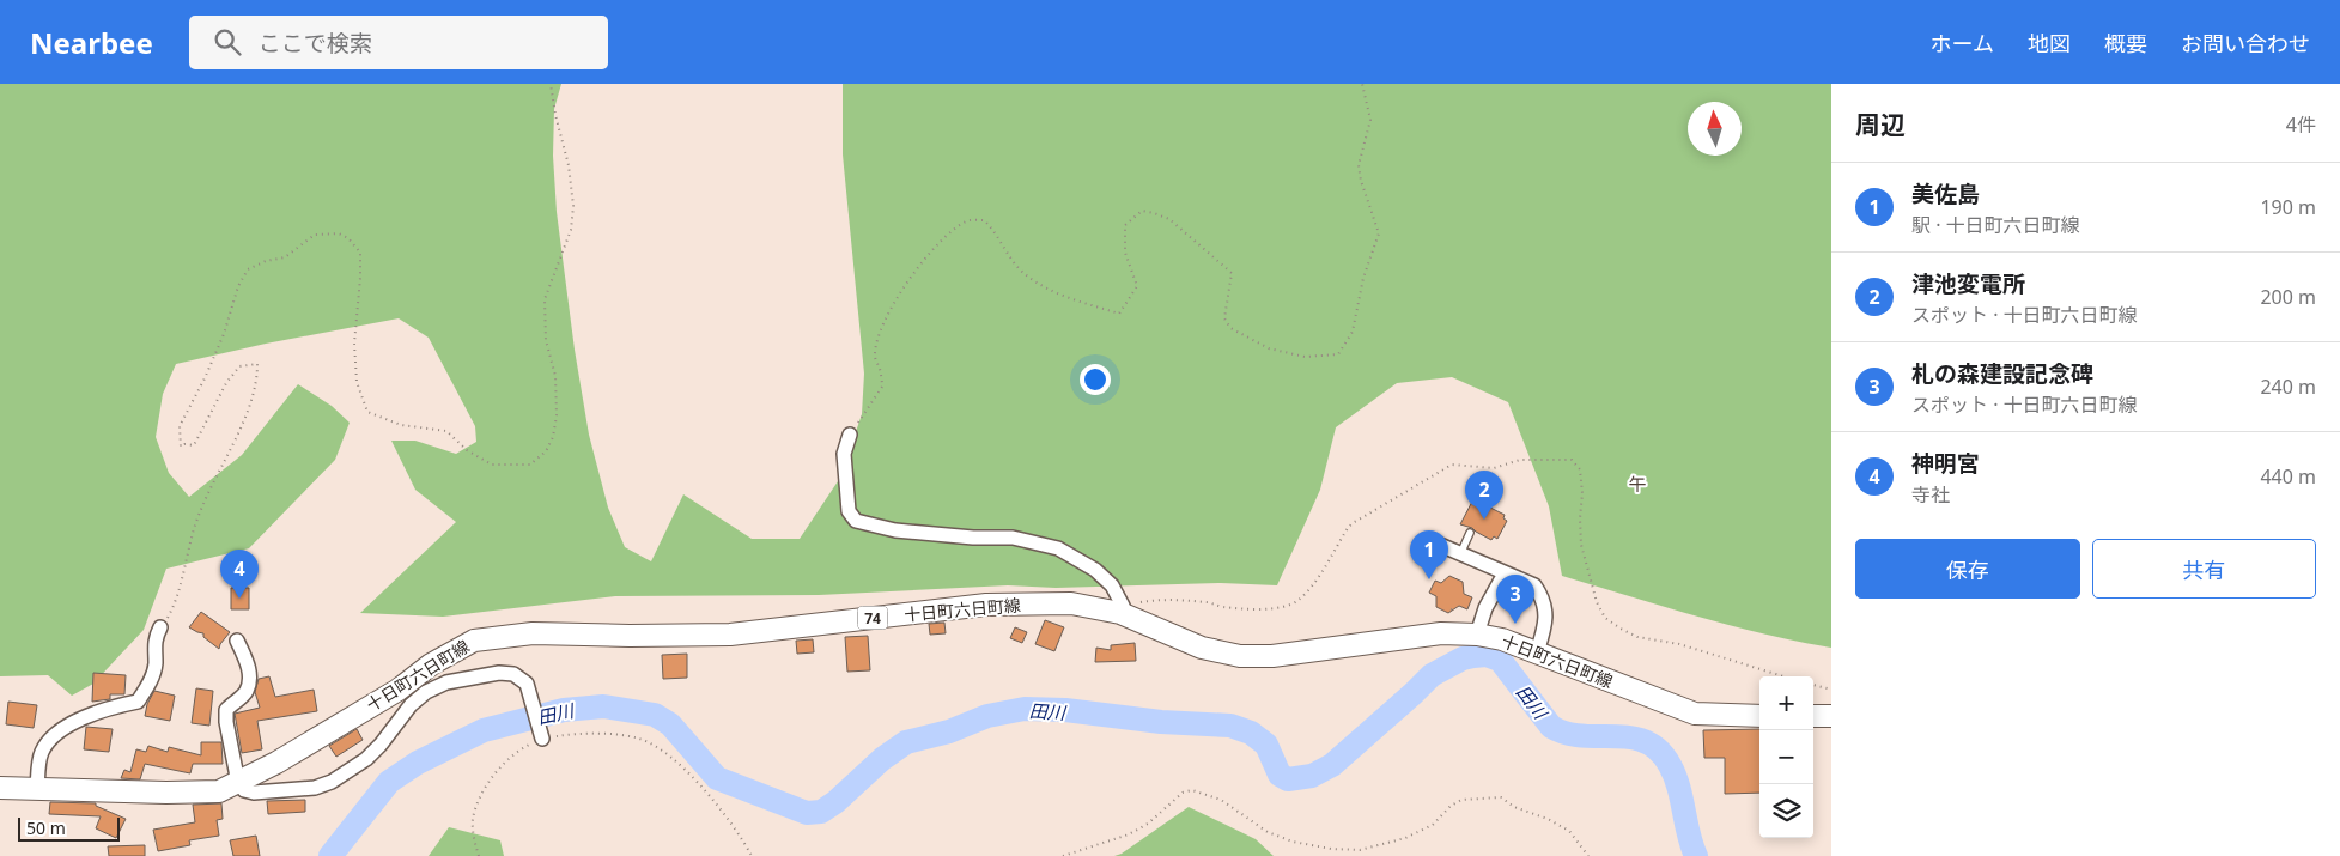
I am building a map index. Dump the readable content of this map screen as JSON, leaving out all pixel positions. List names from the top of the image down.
{
  "streets": {
    "main road": ["十日町六日町線", "74"]
  },
  "districts": ["午"],
  "water": ["田川"],
  "scale_bar": "50 m",
  "north": "top",
  "page": {
    "header": "Nearbee",
    "search": "ここで検索",
    "nav": [
      "ホーム",
      "地図",
      "概要",
      "お問い合わせ"
    ],
    "heading": ["周辺", "4件"],
    "list": [
      {
        "mark": "1",
        "name": "美佐島",
        "note": "駅 · 十日町六日町線",
        "value": "190 m"
      },
      {
        "mark": "2",
        "name": "津池変電所",
        "note": "スポット · 十日町六日町線",
        "value": "200 m"
      },
      {
        "mark": "3",
        "name": "札の森建設記念碑",
        "note": "スポット · 十日町六日町線",
        "value": "240 m"
      },
      {
        "mark": "4",
        "name": "神明宮",
        "note": "寺社",
        "value": "440 m"
      }
    ],
    "pins": [
      "2",
      "1",
      "4",
      "3"
    ],
    "buttons": ["保存", "共有"],
    "map_buttons": ["+", "−"],
    "scale": "50 m"
  }
}
